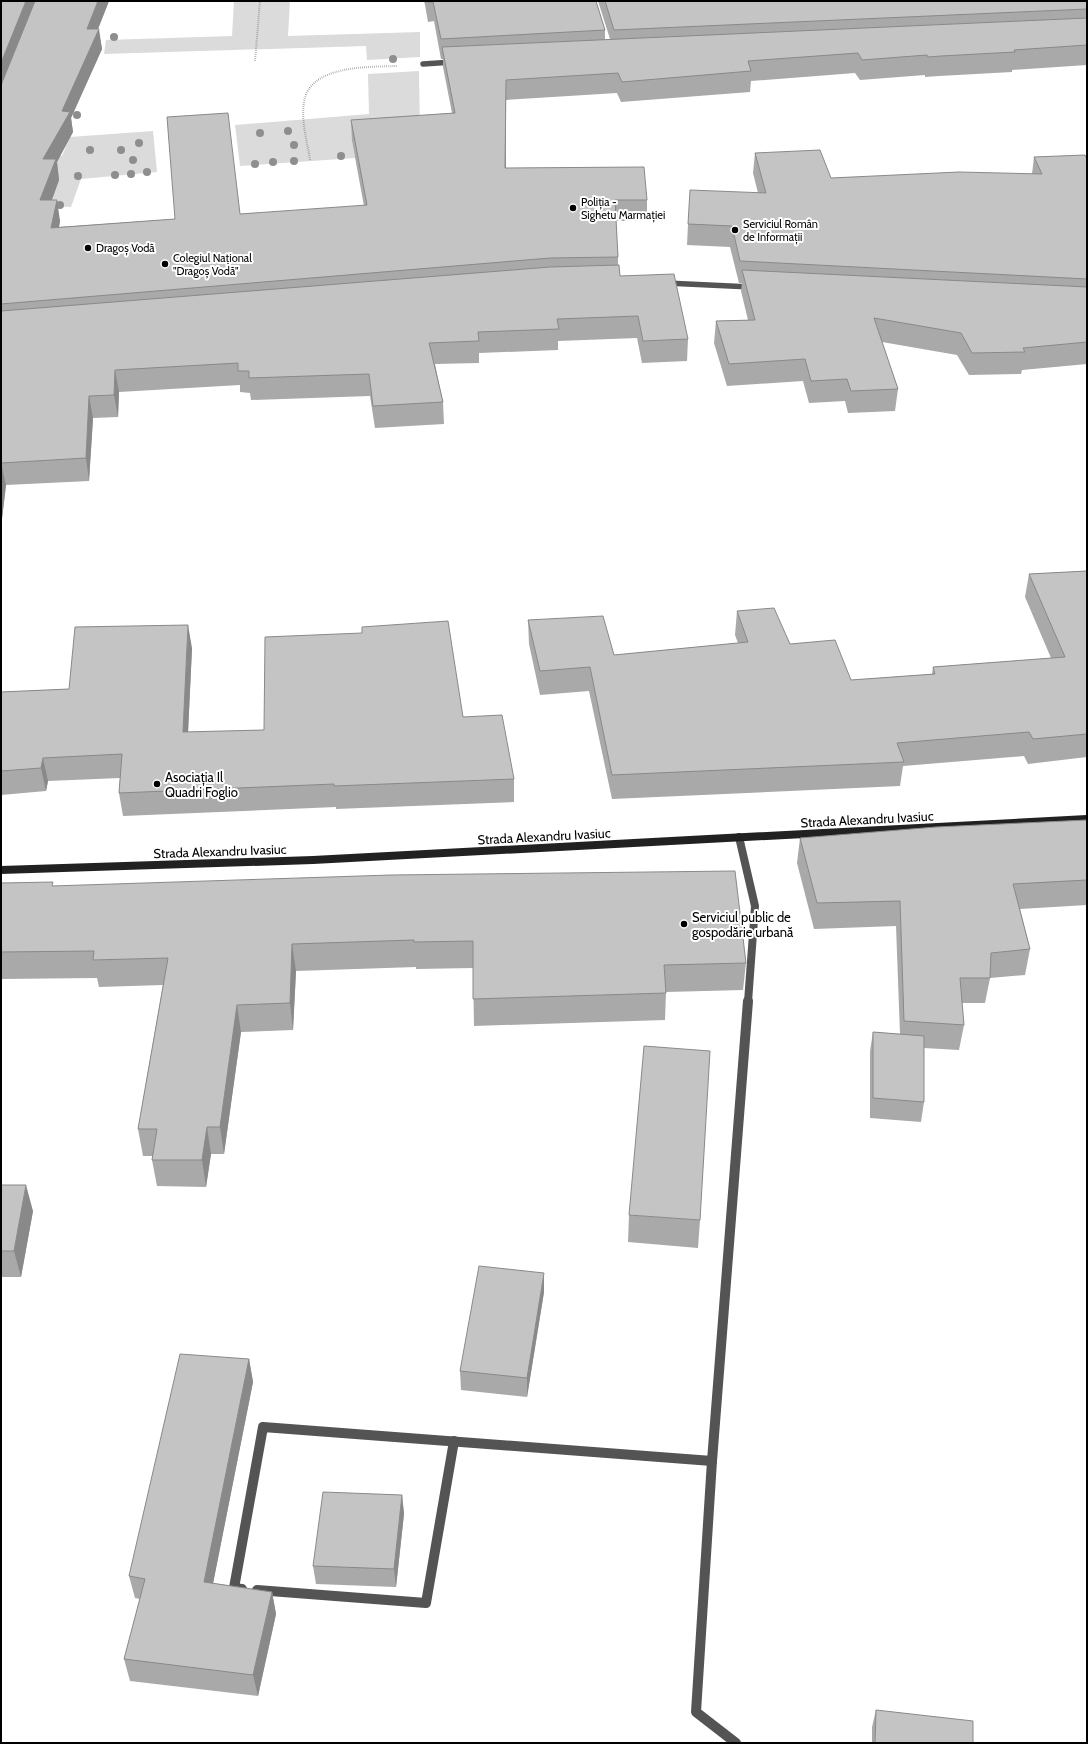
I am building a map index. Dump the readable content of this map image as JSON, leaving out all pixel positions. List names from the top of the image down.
{
  "streets": {
    "main road": ["Strada Alexandru Ivasiuc"]
  },
  "places": [
    "Poliția - Sighetu Marmației",
    "Serviciul Român de Informații",
    "Dragoș Vodă",
    "Colegiul Național \"Dragoș Vodă\"",
    "Asociația Il Quadri Foglio",
    "Serviciul public de gospodărie urbană"
  ]
}
